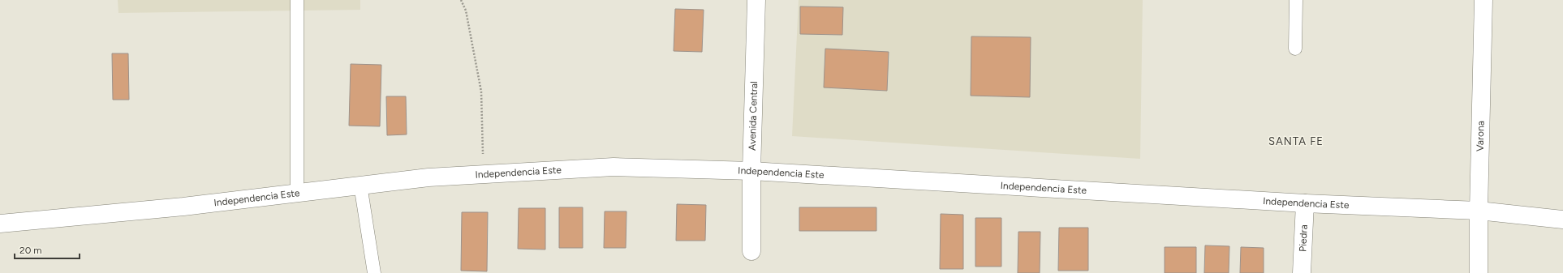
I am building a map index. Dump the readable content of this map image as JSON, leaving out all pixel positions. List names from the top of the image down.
{
  "streets": {
    "main road": [
      "Avenida Central",
      "Varona",
      "Independencia Este",
      "Piedra"
    ]
  },
  "crossings": [
    ["Avenida Central", "Independencia Este"],
    ["Varona", "Independencia Este"],
    ["Independencia Este", "Piedra"]
  ],
  "districts": ["SANTA FE"],
  "scale_bar": "20 m"
}
